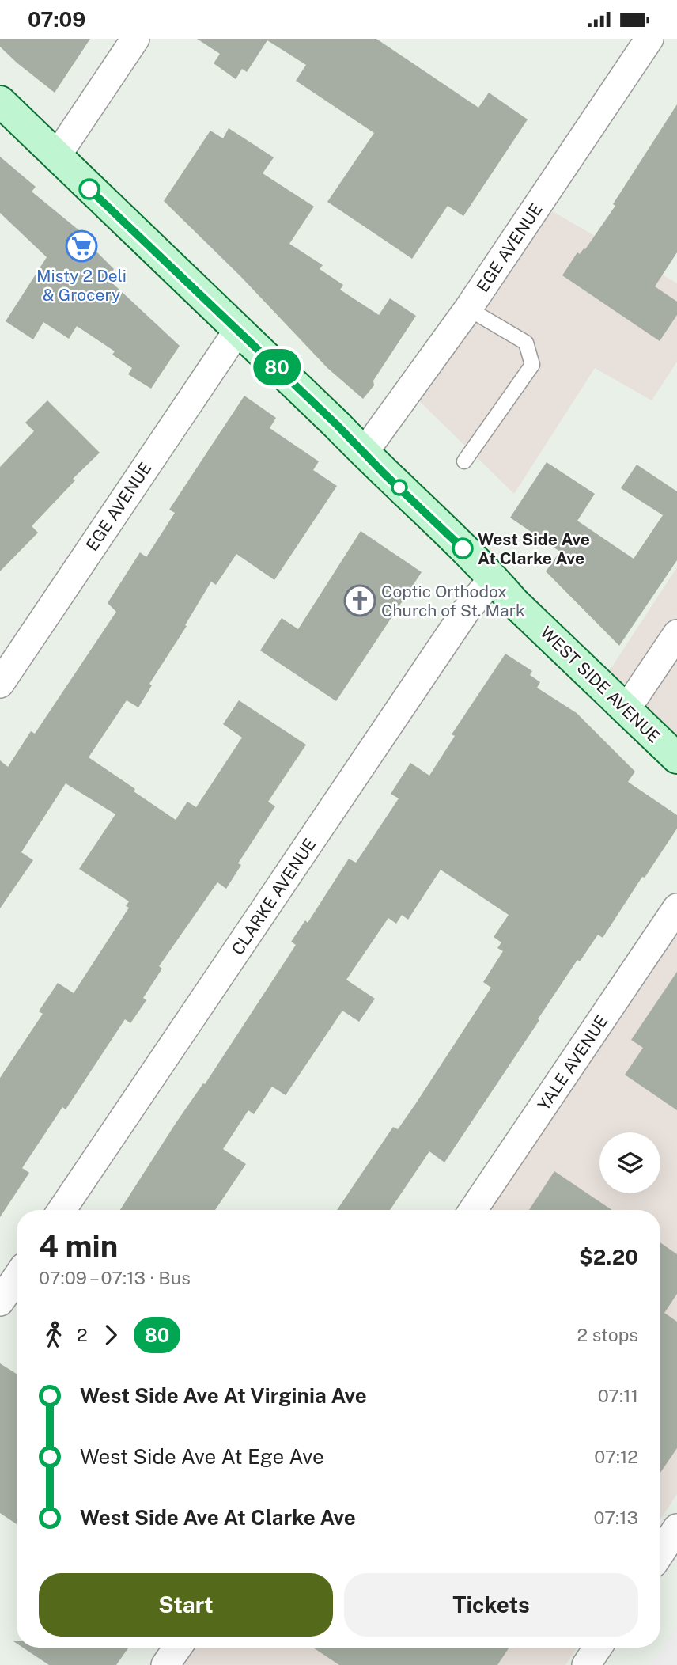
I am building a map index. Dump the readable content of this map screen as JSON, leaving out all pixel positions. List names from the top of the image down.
{
  "streets": {
    "main road": ["WEST SIDE AVENUE"],
    "street": ["EGE AVENUE", "CLARKE AVENUE", "YALE AVENUE"]
  },
  "crossings": [
    ["EGE AVENUE", "WEST SIDE AVENUE"],
    ["WEST SIDE AVENUE", "CLARKE AVENUE"]
  ],
  "places": {
    "supermarket": ["Misty 2 Deli & Grocery"],
    "other": ["West Side Ave At Clarke Ave"],
    "church": ["Coptic Orthodox Church of St. Mark"]
  },
  "lines": ["bus line 80"],
  "page": {
    "status": "07:09",
    "on_map": "80",
    "heading": ["4 min", "07:09 – 07:13 · Bus", "$2.20"],
    "legs": ["2", "80", "2 stops"],
    "list": [
      {
        "name": "West Side Ave At Virginia Ave",
        "value": "07:11"
      },
      {
        "name": "West Side Ave At Ege Ave",
        "value": "07:12"
      },
      {
        "name": "West Side Ave At Clarke Ave",
        "value": "07:13"
      }
    ],
    "buttons": ["Start", "Tickets"]
  }
}
